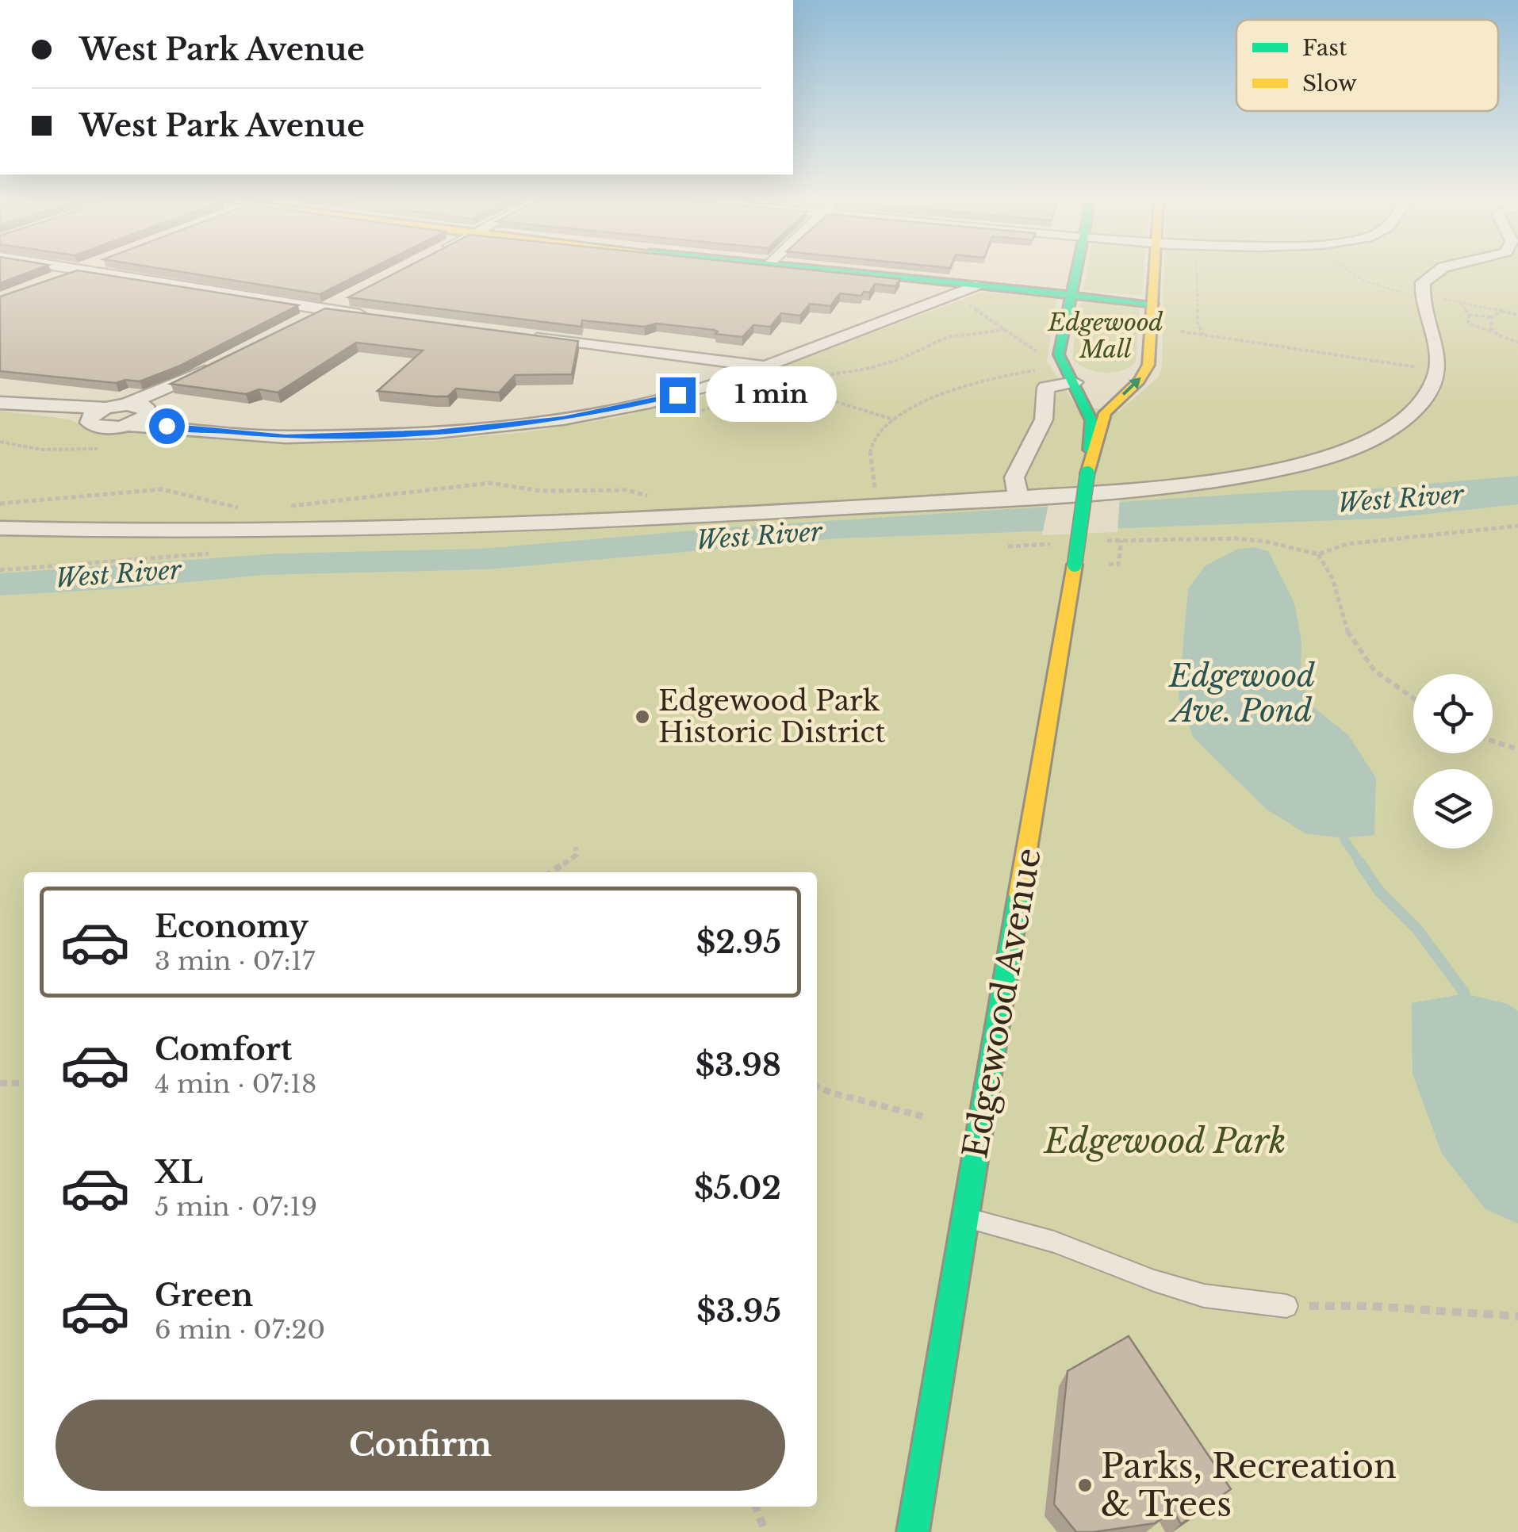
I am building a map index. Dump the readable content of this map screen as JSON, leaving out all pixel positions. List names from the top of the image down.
{
  "streets": {
    "street": ["Edgewood Avenue"]
  },
  "water": ["West River", "Edgewood Ave. Pond"],
  "parks": ["Edgewood Mall", "Edgewood Park"],
  "places": ["Edgewood Park Historic District", "Parks, Recreation & Trees"],
  "legend": ["Fast", "Slow"],
  "page": {
    "banner": ["West Park Avenue", "West Park Avenue"],
    "bubble": "1 min",
    "list": [
      {
        "name": "Economy",
        "note": "3 min · 07:17",
        "value": "$2.95"
      },
      {
        "name": "Comfort",
        "note": "4 min · 07:18",
        "value": "$3.98"
      },
      {
        "name": "XL",
        "note": "5 min · 07:19",
        "value": "$5.02"
      },
      {
        "name": "Green",
        "note": "6 min · 07:20",
        "value": "$3.95"
      }
    ],
    "buttons": "Confirm"
  }
}
